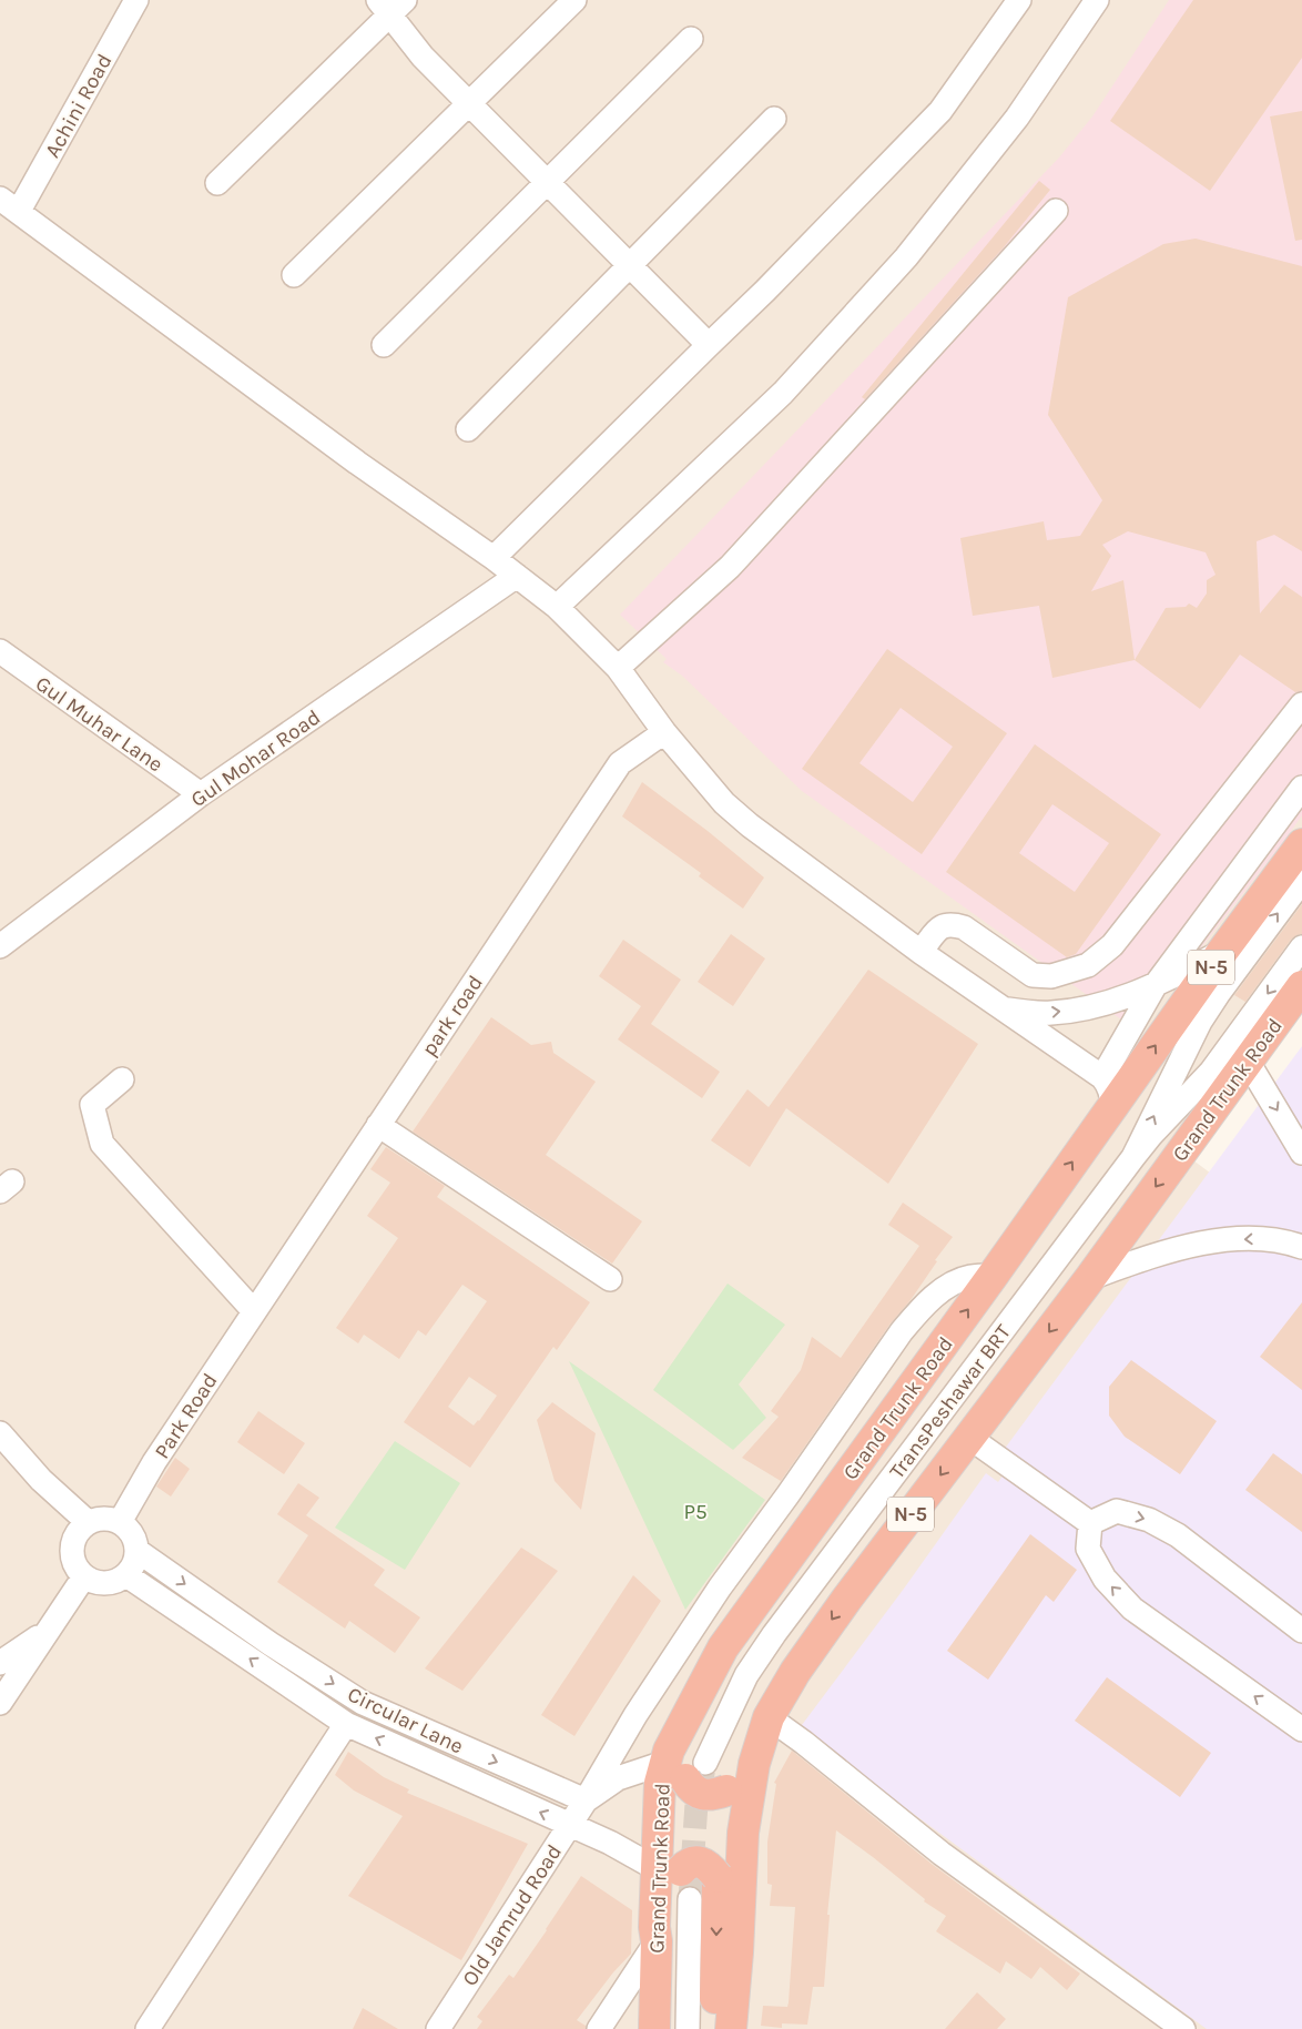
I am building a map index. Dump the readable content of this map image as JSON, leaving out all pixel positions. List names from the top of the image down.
{
  "streets": {
    "highway": ["N-5", "Grand Trunk Road"],
    "street": [
      "Achini Road",
      "Gul Muhar Lane",
      "Gul Mohar Road",
      "park road",
      "TransPeshawar BRT",
      "Park Road",
      "Circular Lane",
      "Old Jamrud Road"
    ]
  },
  "crossings": [
    ["Gul Muhar Lane", "Gul Mohar Road"],
    ["park road", "Park Road"],
    ["Grand Trunk Road", "TransPeshawar BRT"],
    ["Grand Trunk Road", "Old Jamrud Road"],
    ["Park Road", "Circular Lane"],
    ["Circular Lane", "Old Jamrud Road"]
  ],
  "parks": ["P5"]
}
